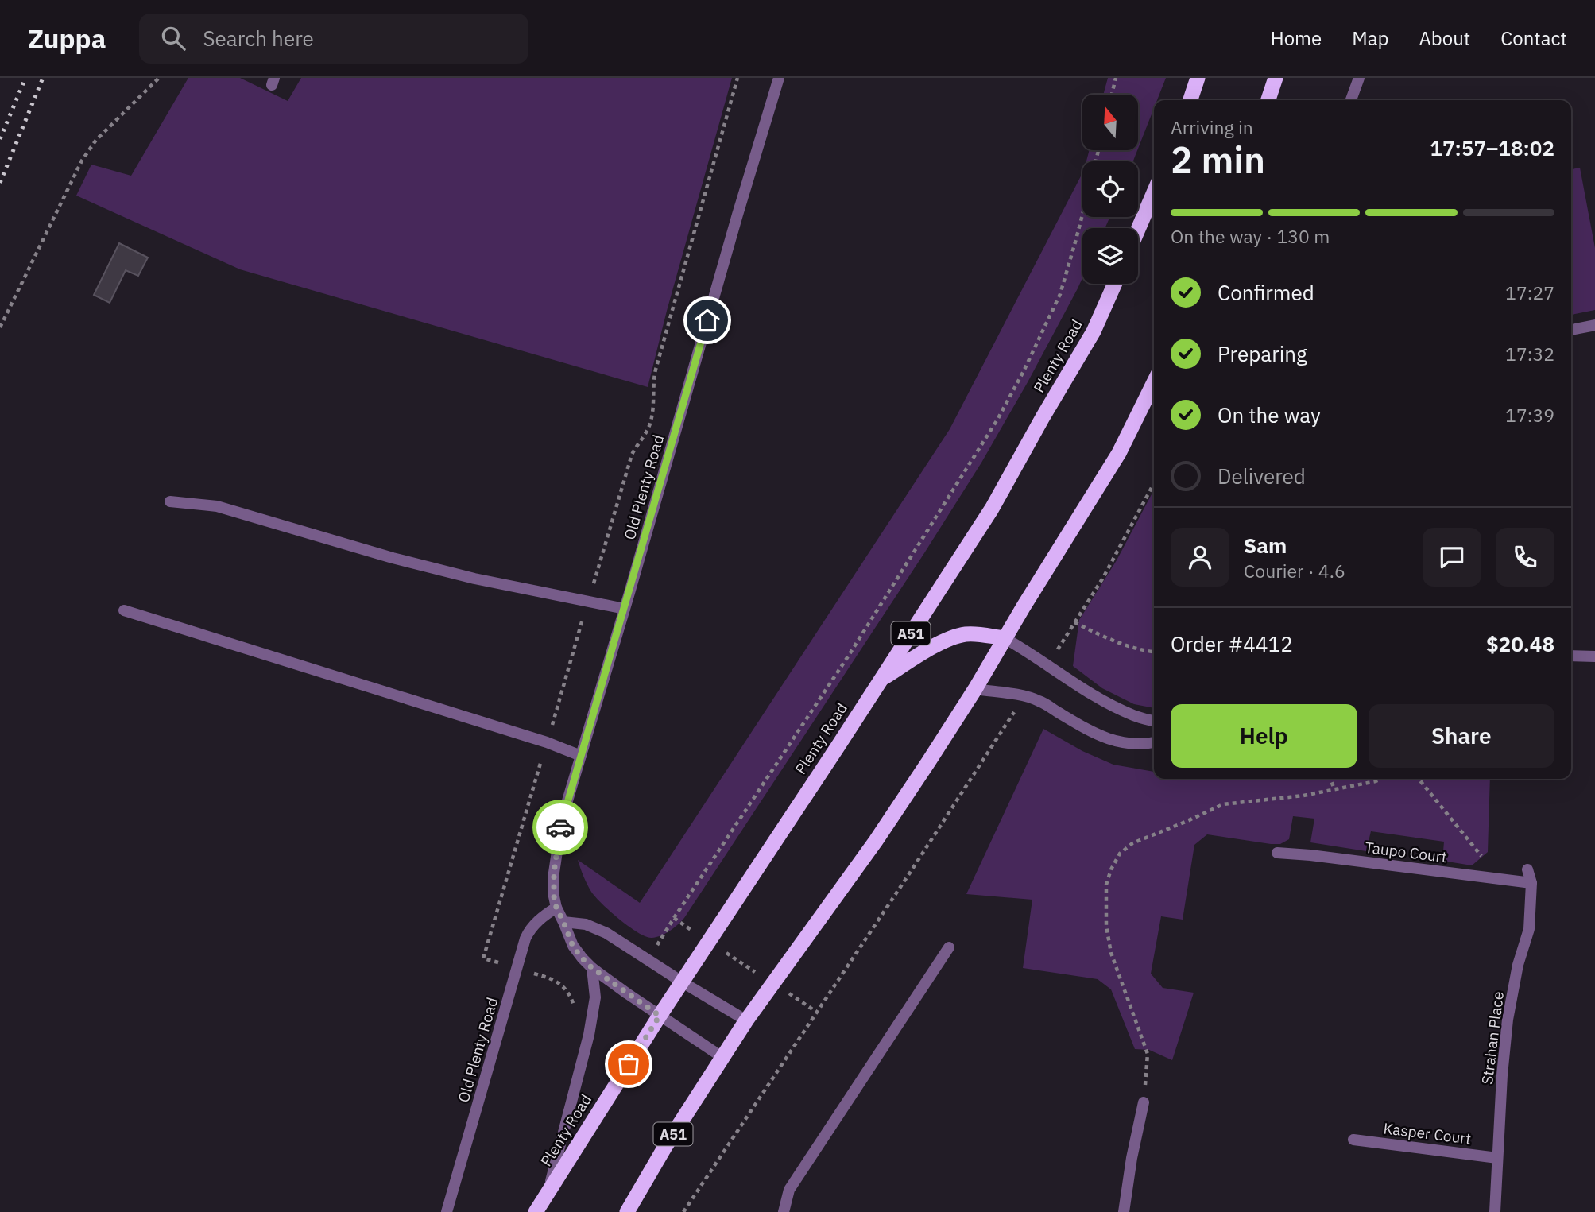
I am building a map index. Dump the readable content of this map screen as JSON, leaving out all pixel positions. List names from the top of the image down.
{
  "streets": {
    "highway": ["Plenty Road", "A51"],
    "street": [
      "Old Plenty Road",
      "Taupo Court",
      "Strahan Place",
      "Kasper Court"
    ]
  },
  "crossings": [
    ["Plenty Road", "Old Plenty Road"],
    ["Old Plenty Road", "A51"],
    ["Taupo Court", "Strahan Place"],
    ["Strahan Place", "Kasper Court"]
  ],
  "north": "top",
  "page": {
    "header": "Zuppa",
    "search": "Search here",
    "nav": [
      "Home",
      "Map",
      "About",
      "Contact"
    ],
    "heading": ["2 min", "Arriving in", "17:57–18:02"],
    "panel": [
      "Sam",
      "Courier · 4.6",
      "Order #4412",
      "$20.48"
    ],
    "bar": "On the way · 130 m",
    "list": [
      ["Confirmed", "17:27"],
      ["Preparing", "17:32"],
      ["On the way", "17:39"],
      "Delivered"
    ],
    "buttons": ["Help", "Share"]
  }
}
